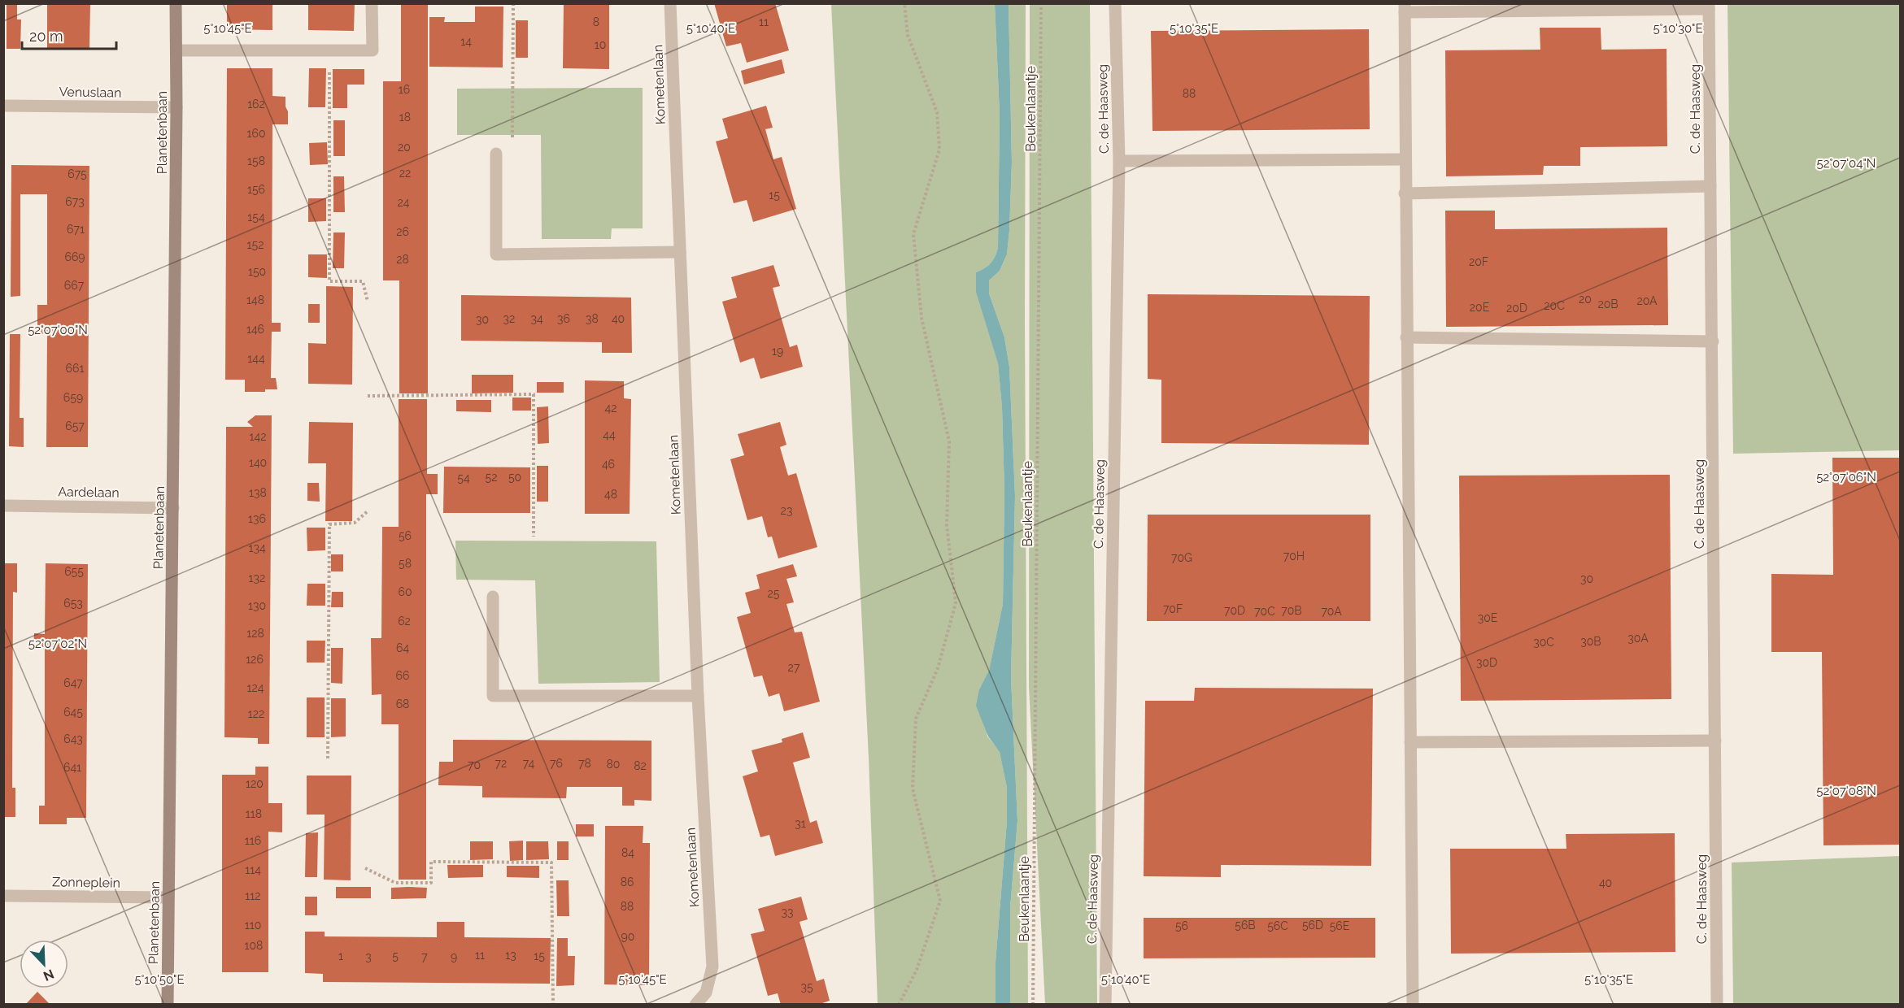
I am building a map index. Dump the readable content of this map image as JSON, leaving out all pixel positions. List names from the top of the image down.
{
  "streets": {
    "street": [
      "Kometenlaan",
      "Venuslaan",
      "C. de Haasweg",
      "Planetenbaan",
      "Aardelaan",
      "Zonneplein"
    ],
    "path": ["Beukenlaantje"]
  },
  "crossings": [
    ["Venuslaan", "Planetenbaan"],
    ["Planetenbaan", "Aardelaan"],
    ["Planetenbaan", "Zonneplein"]
  ],
  "house_numbers": [
    "8",
    "11",
    "14",
    "10",
    "16",
    "88",
    "162",
    "18",
    "160",
    "20",
    "158",
    "22",
    "675",
    "156",
    "15",
    "673",
    "24",
    "154",
    "671",
    "26",
    "152",
    "669",
    "28",
    "20F",
    "150",
    "667",
    "20",
    "148",
    "20A",
    "20B",
    "20C",
    "20E",
    "20D",
    "32",
    "34",
    "36",
    "38",
    "40",
    "30",
    "146",
    "19",
    "144",
    "661",
    "659",
    "42",
    "657",
    "44",
    "142",
    "140",
    "46",
    "52",
    "50",
    "54",
    "138",
    "48",
    "23",
    "136",
    "56",
    "134",
    "70H",
    "70G",
    "58",
    "655",
    "132",
    "30",
    "60",
    "25",
    "653",
    "130",
    "70F",
    "70D",
    "70B",
    "70C",
    "70A",
    "30E",
    "62",
    "128",
    "30A",
    "30B",
    "30C",
    "64",
    "126",
    "30D",
    "27",
    "66",
    "647",
    "124",
    "68",
    "645",
    "122",
    "643",
    "72",
    "74",
    "76",
    "78",
    "80",
    "70",
    "82",
    "641",
    "120",
    "118",
    "31",
    "116",
    "84",
    "114",
    "86",
    "40",
    "112",
    "88",
    "33",
    "110",
    "56B",
    "56D",
    "56",
    "56C",
    "56E",
    "90",
    "108",
    "11",
    "13",
    "1",
    "5",
    "15",
    "3",
    "7",
    "9",
    "35"
  ],
  "scale_bar": "20 m",
  "north": "bottom right",
  "coordinates": [
    "5°10'45\"E",
    "5°10'40\"E",
    "5°10'35\"E",
    "5°10'30\"E",
    "52°07'04\"N",
    "52°07'00\"N",
    "52°07'06\"N",
    "52°07'02\"N",
    "52°07'08\"N",
    "5°10'50\"E"
  ]
}
